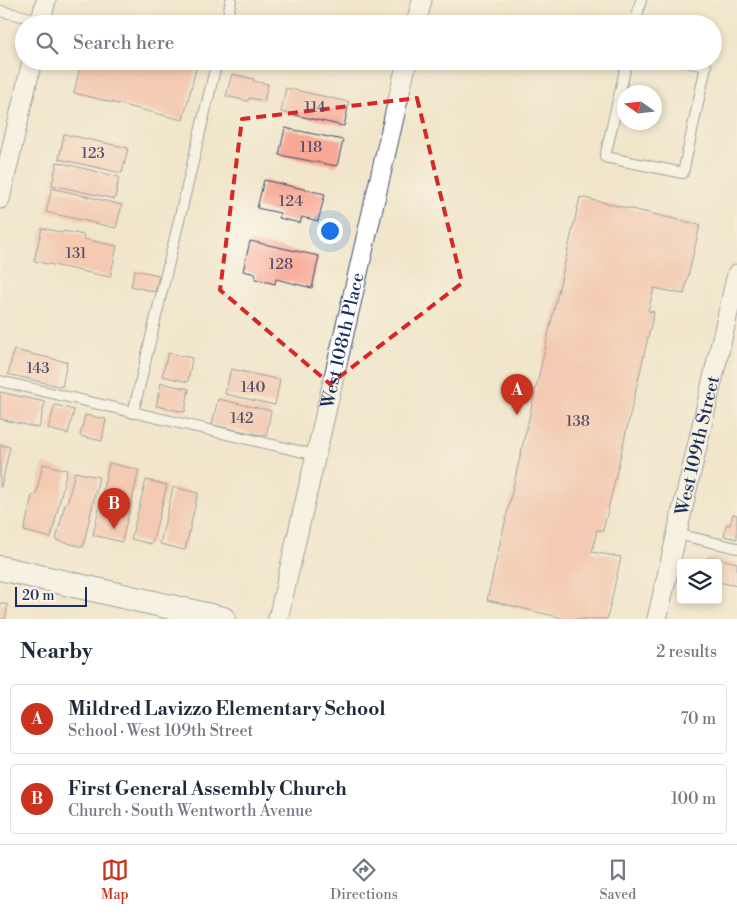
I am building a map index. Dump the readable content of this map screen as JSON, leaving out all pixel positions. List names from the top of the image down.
{
  "streets": {
    "street": ["West 108th Place", "West 109th Street"]
  },
  "house_numbers": [
    "114",
    "118",
    "123",
    "124",
    "131",
    "128",
    "143",
    "140",
    "142",
    "138"
  ],
  "scale_bar": "20 m",
  "north": "left",
  "page": {
    "search": "Search here",
    "pins": ["A", "B"],
    "scale": "20 m",
    "heading": ["Nearby", "2 results"],
    "list": [
      {
        "mark": "A",
        "name": "Mildred Lavizzo Elementary School",
        "note": "School · West 109th Street",
        "value": "70 m"
      },
      {
        "mark": "B",
        "name": "First General Assembly Church",
        "note": "Church · South Wentworth Avenue",
        "value": "100 m"
      }
    ],
    "nav": ["Map", "Directions", "Saved"]
  }
}
